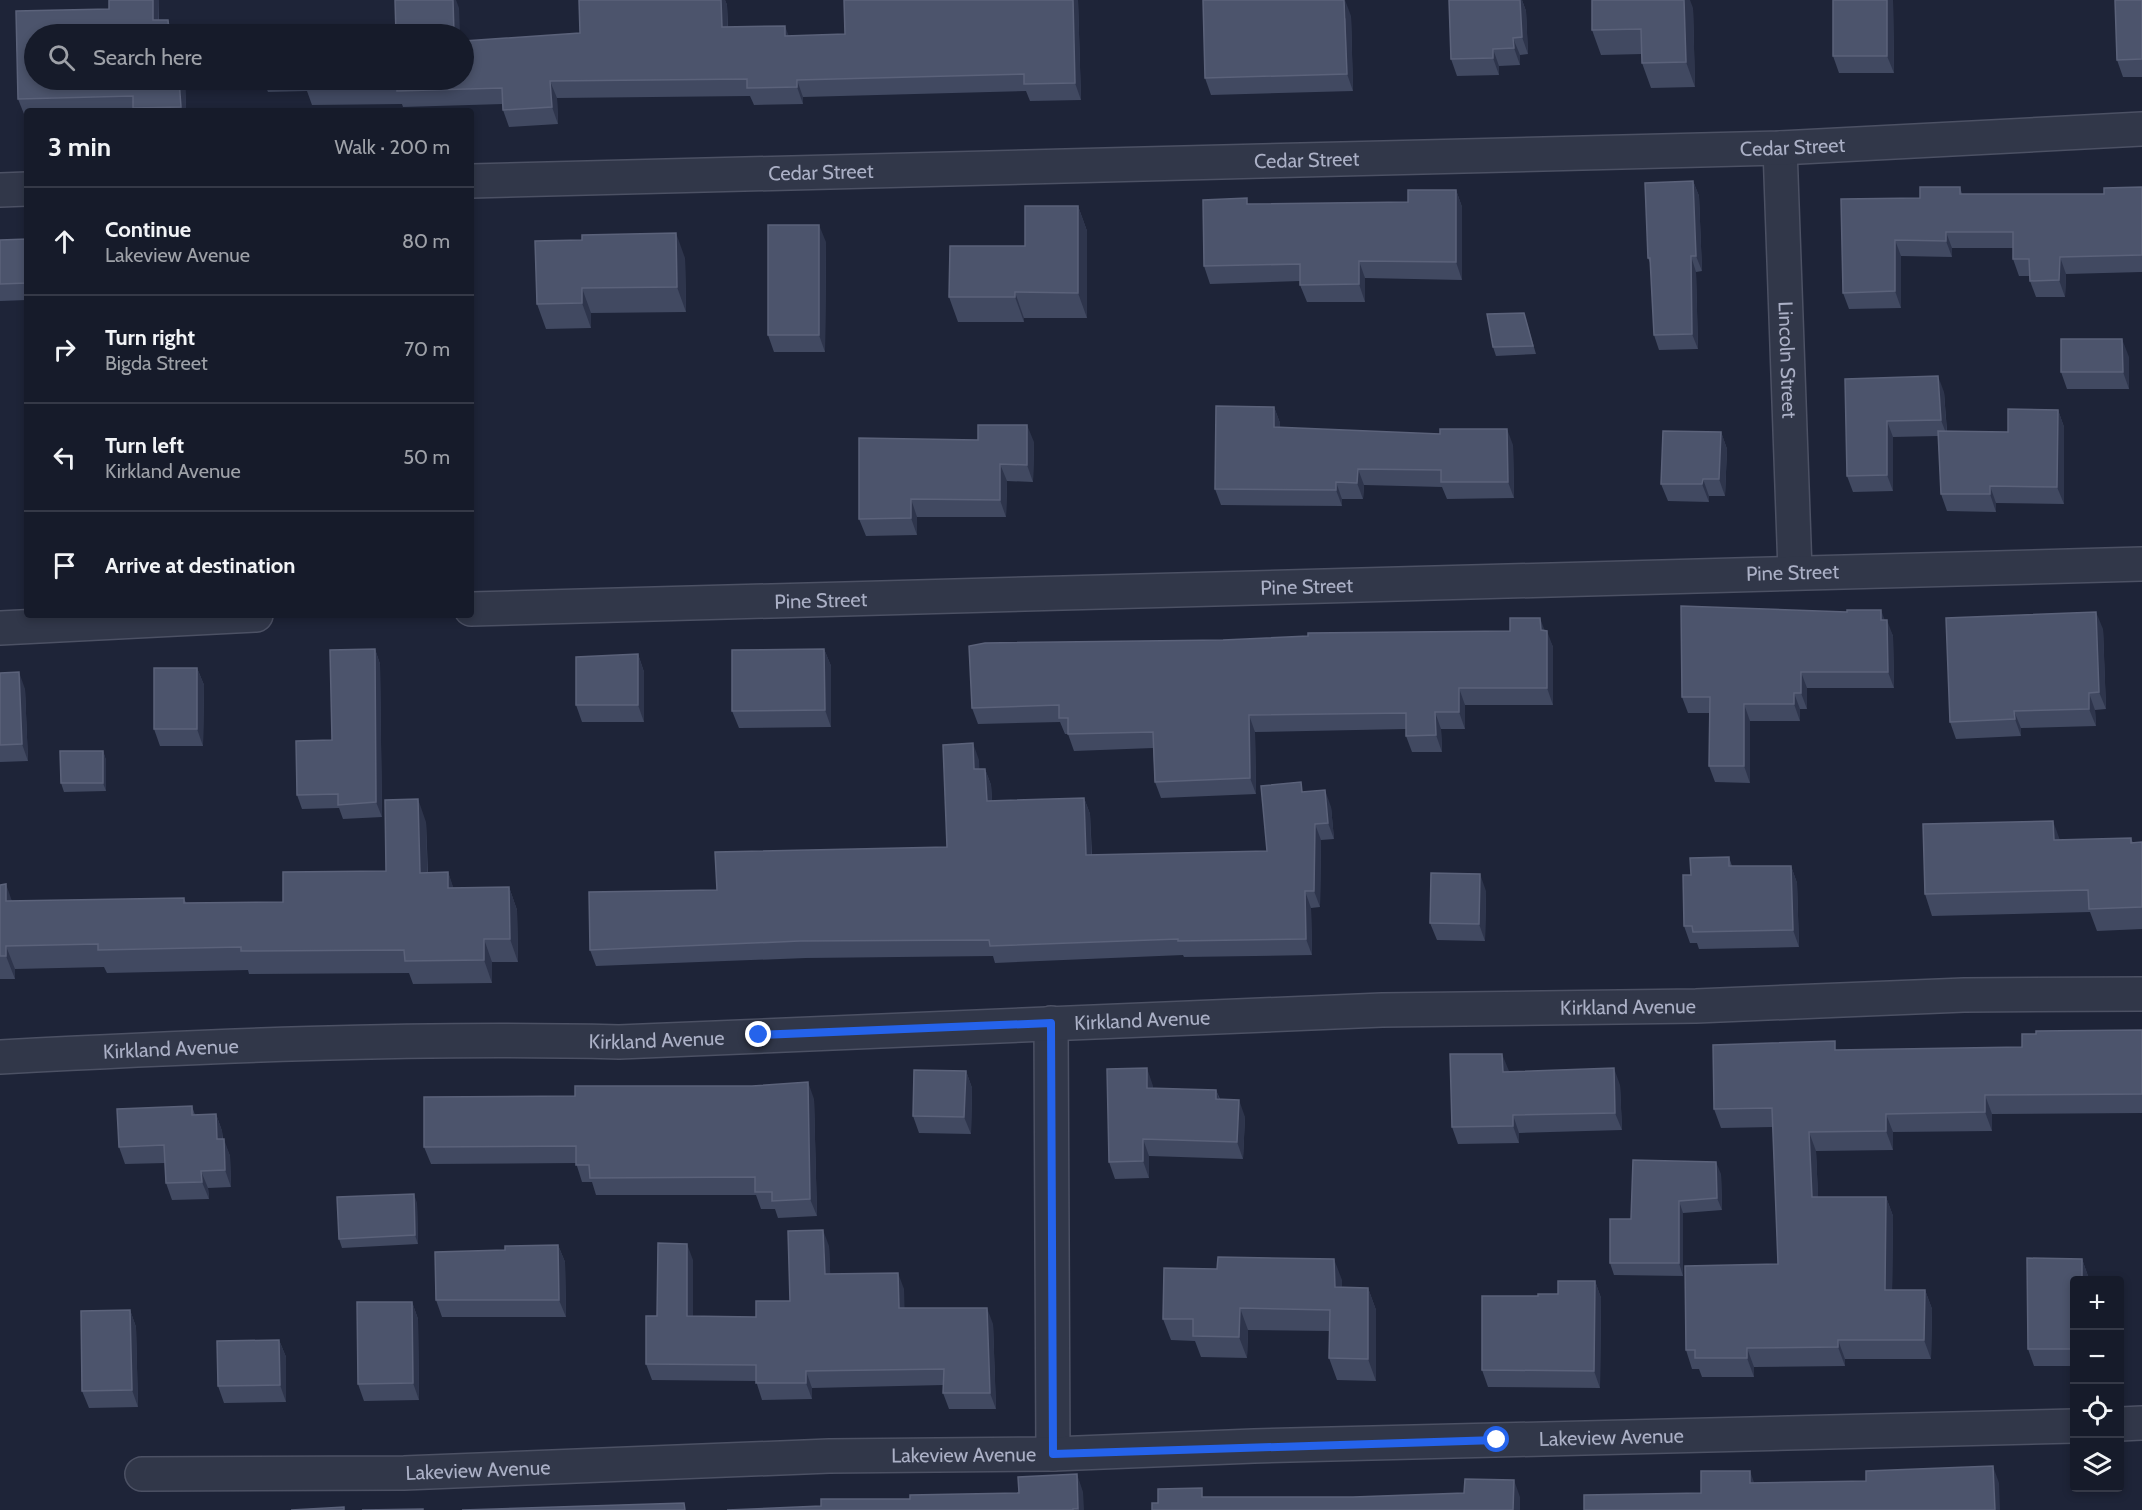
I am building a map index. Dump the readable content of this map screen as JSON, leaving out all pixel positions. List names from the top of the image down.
{
  "streets": {
    "street": [
      "Cedar Street",
      "Lincoln Street",
      "Pine Street",
      "Kirkland Avenue",
      "Lakeview Avenue"
    ]
  },
  "crossings": [
    ["Cedar Street", "Lincoln Street"],
    ["Lincoln Street", "Pine Street"]
  ],
  "page": {
    "search": "Search here",
    "heading": ["3 min", "Walk · 200 m"],
    "list": [
      ["Continue", "Lakeview Avenue", "80 m"],
      ["Turn right", "Bigda Street", "70 m"],
      ["Turn left", "Kirkland Avenue", "50 m"],
      "Arrive at destination"
    ],
    "map_buttons": ["+", "−"]
  }
}
